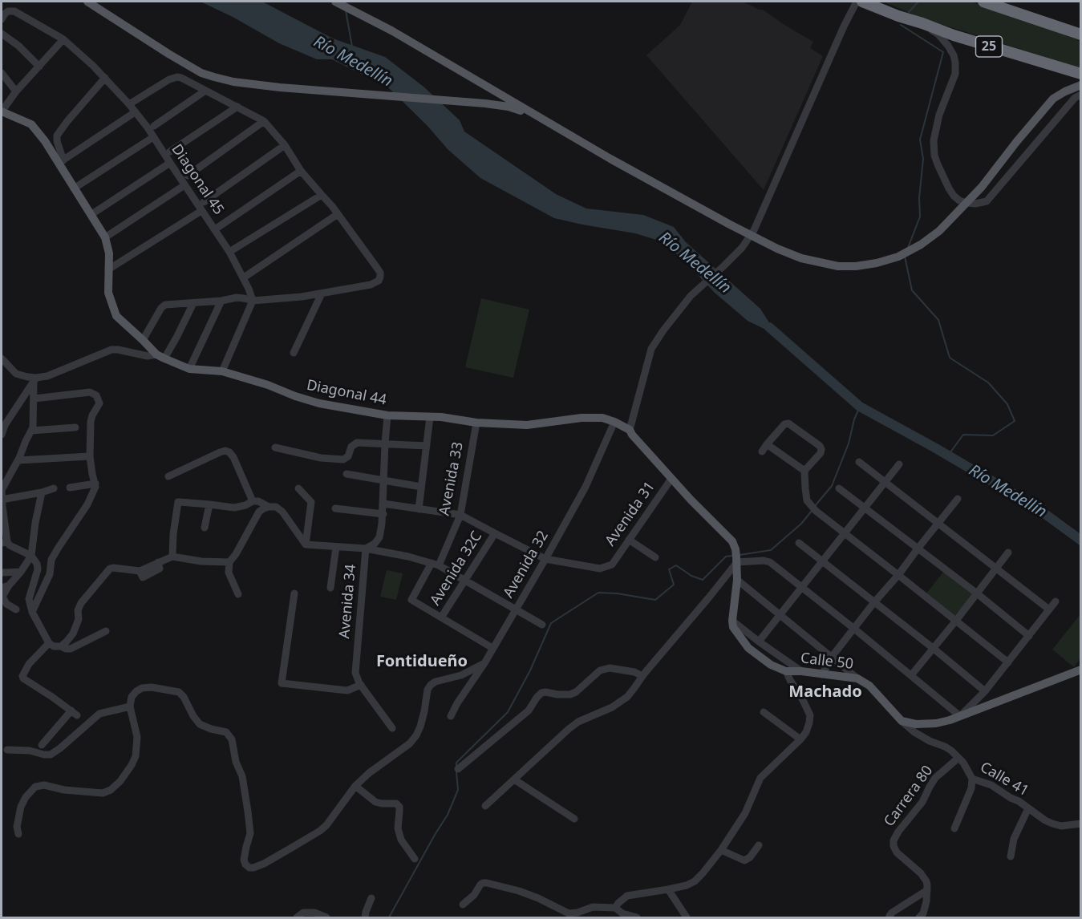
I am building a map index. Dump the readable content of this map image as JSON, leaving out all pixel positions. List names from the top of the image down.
{
  "streets": {
    "highway": ["25"],
    "main road": ["Diagonal 44", "Calle 50"],
    "street": [
      "Diagonal 45",
      "Avenida 33",
      "Avenida 31",
      "Avenida 32",
      "Avenida 32C",
      "Avenida 34",
      "Calle 41",
      "Carrera 80"
    ]
  },
  "crossings": [
    ["Diagonal 44", "Avenida 33"],
    ["Diagonal 44", "Avenida 31"],
    ["Diagonal 44", "Avenida 32"],
    ["Diagonal 44", "Avenida 34"],
    ["Avenida 33", "Avenida 32C"],
    ["Avenida 31", "Avenida 32"],
    ["Calle 50", "Calle 41"],
    ["Calle 41", "Carrera 80"]
  ],
  "districts": ["Fontidueño", "Machado"],
  "water": ["Río Medellín"]
}
